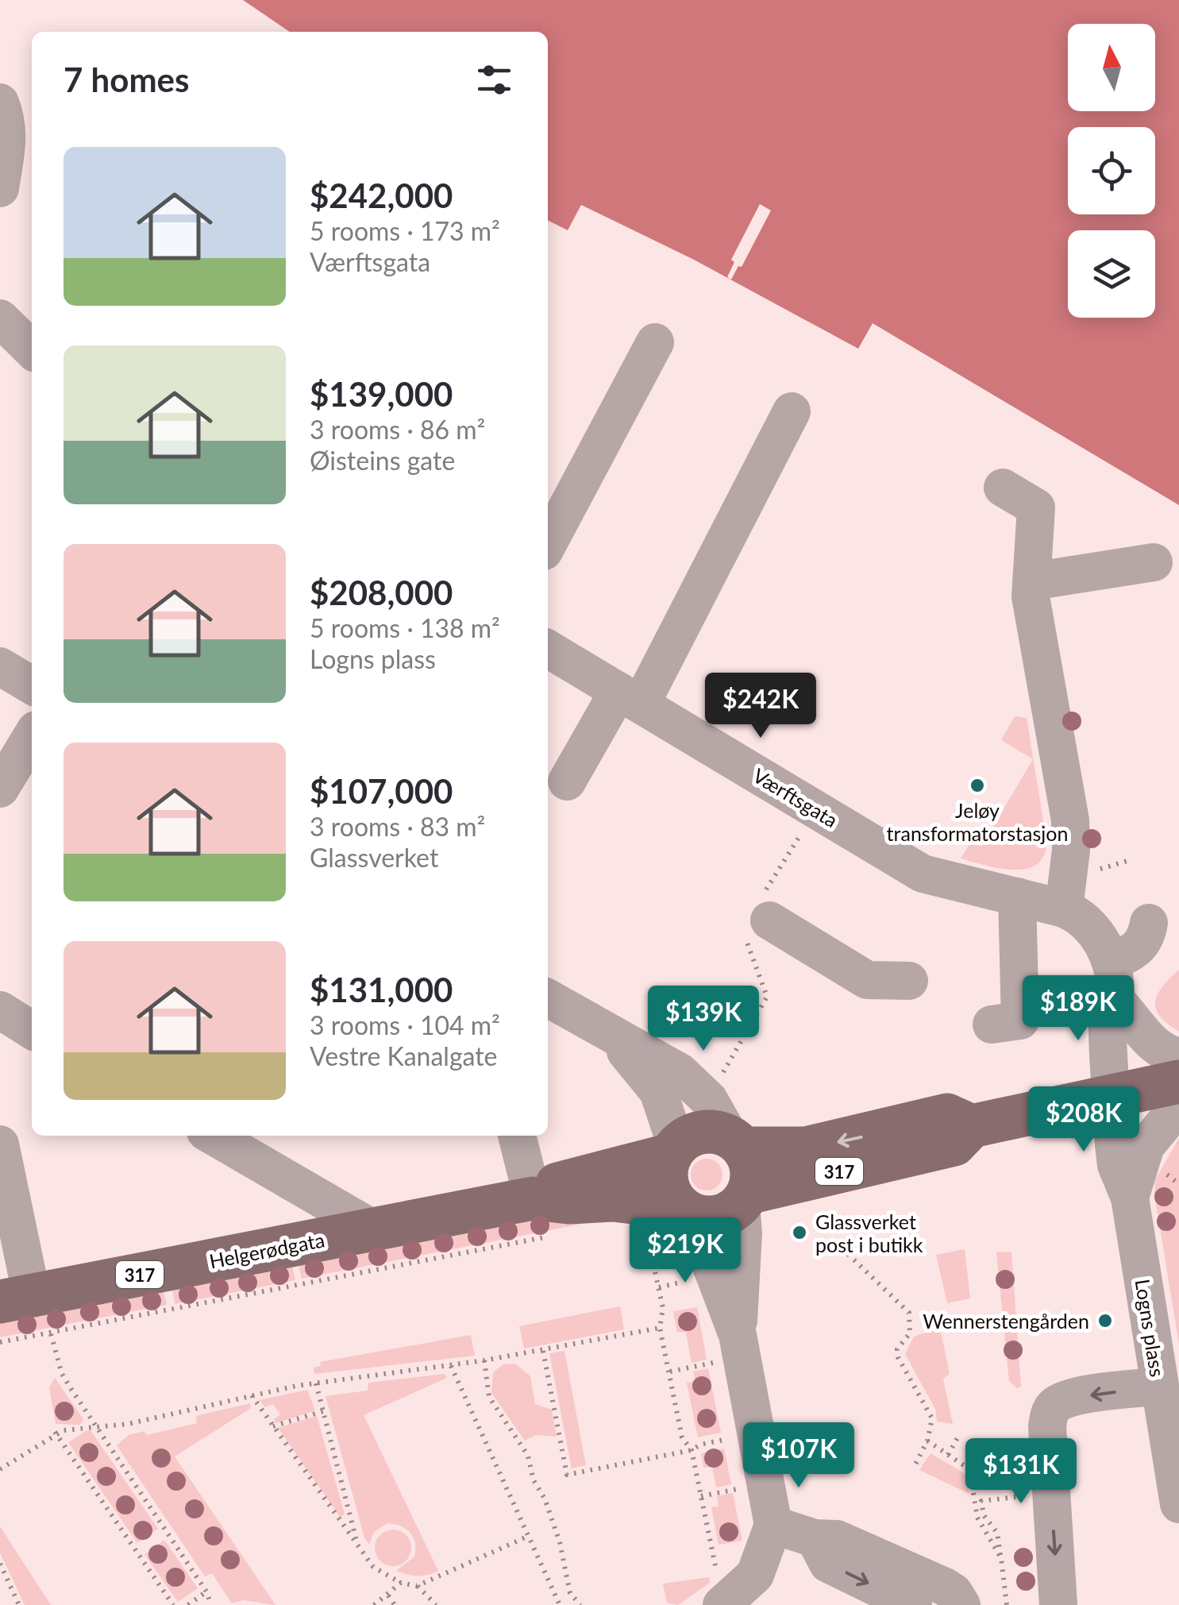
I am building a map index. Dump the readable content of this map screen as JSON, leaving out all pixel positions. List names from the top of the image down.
{
  "streets": {
    "main road": ["317", "Helgerødgata"],
    "street": ["Værftsgata", "Logns plass"]
  },
  "crossings": [
    ["Værftsgata", "317"],
    ["Værftsgata", "Logns plass"],
    ["317", "Helgerødgata"],
    ["317", "Logns plass"]
  ],
  "places": ["Jeløy transformatorstasjon", "Glassverket post i butikk", "Wennerstengården"],
  "north": "top",
  "page": {
    "heading": "7 homes",
    "list": [
      {
        "name": "$242,000",
        "note": "5 rooms · 173 m² · Værftsgata"
      },
      {
        "name": "$139,000",
        "note": "3 rooms · 86 m² · Øisteins gate"
      },
      {
        "name": "$208,000",
        "note": "5 rooms · 138 m² · Logns plass"
      },
      {
        "name": "$107,000",
        "note": "3 rooms · 83 m² · Glassverket"
      },
      {
        "name": "$131,000",
        "note": "3 rooms · 104 m² · Vestre Kanalgate"
      }
    ],
    "price": [
      "$242K",
      "$189K",
      "$139K",
      "$208K",
      "$219K",
      "$107K",
      "$131K"
    ]
  }
}
